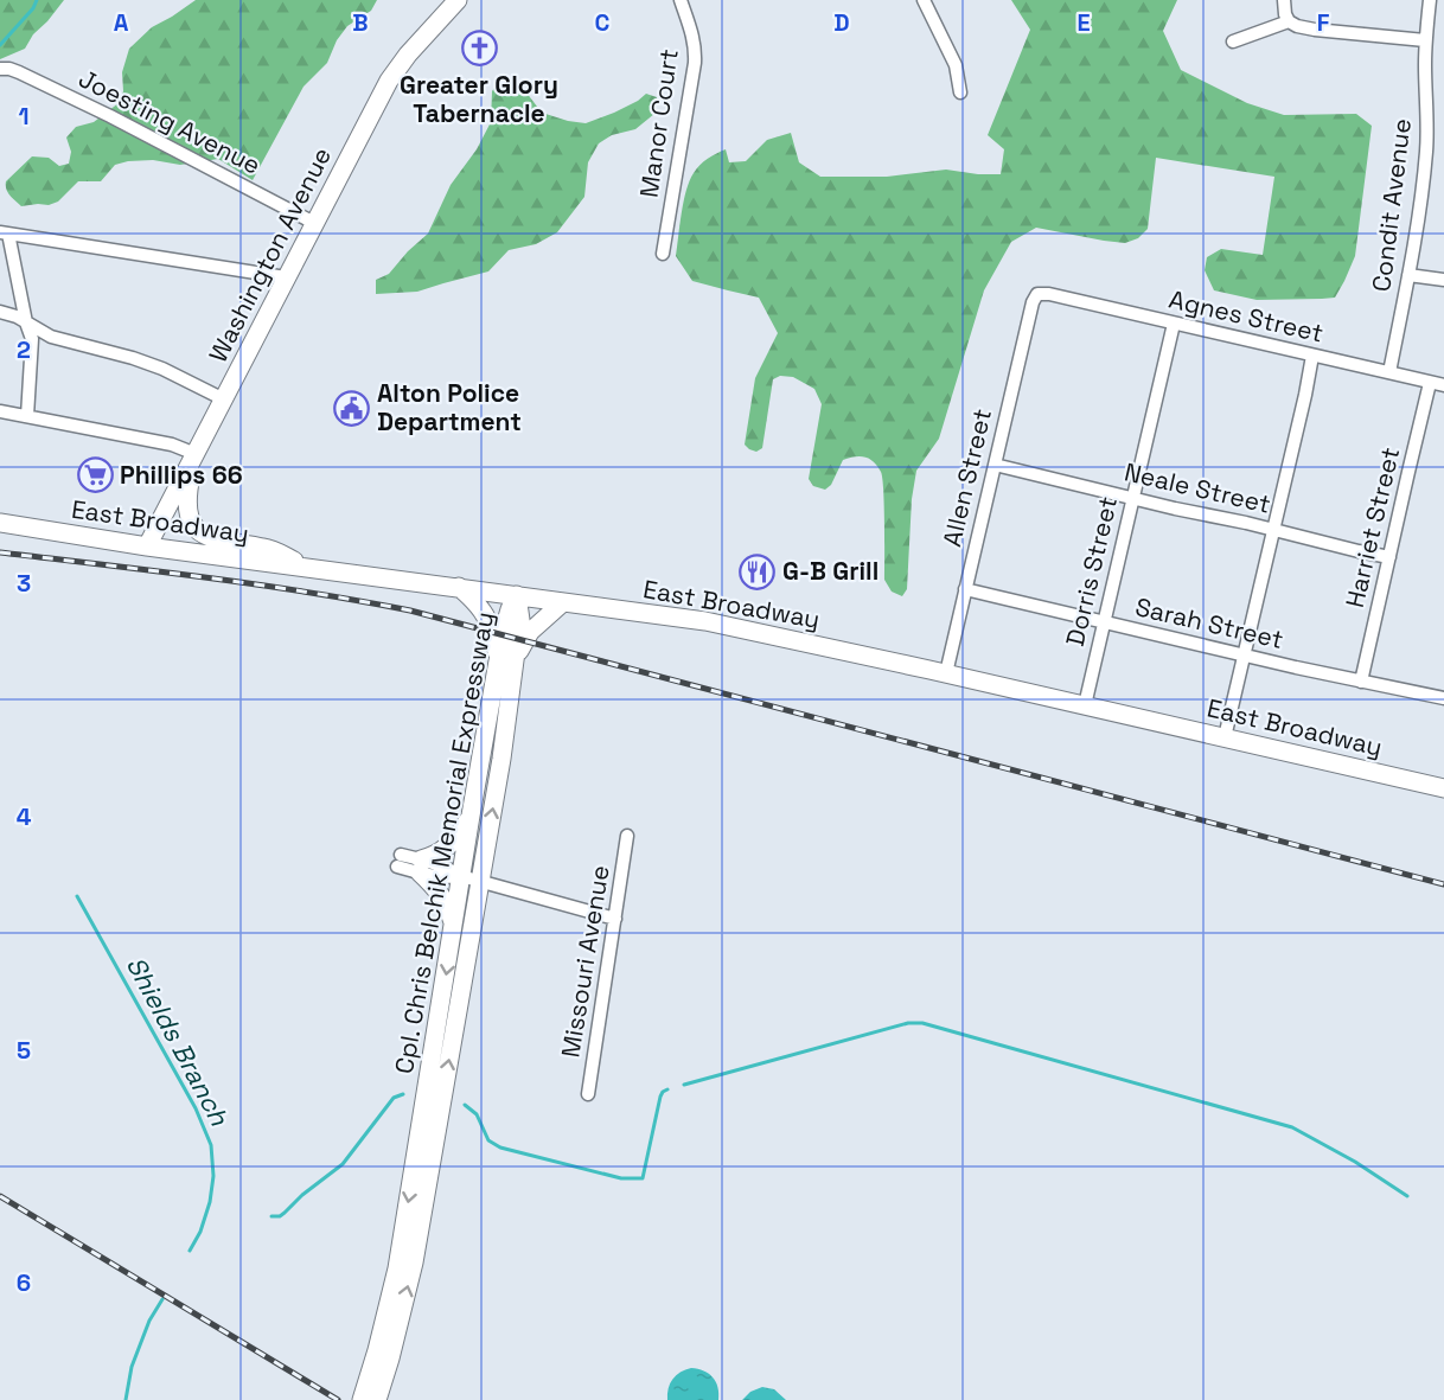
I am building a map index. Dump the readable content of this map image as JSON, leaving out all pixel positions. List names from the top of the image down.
{
  "streets": {
    "main road": ["Washington Avenue", "East Broadway", "Cpl. Chris Belchik Memorial Expressway"],
    "street": [
      "Joesting Avenue",
      "Manor Court",
      "Condit Avenue",
      "Agnes Street",
      "Allen Street",
      "Neale Street",
      "Harriet Street",
      "Dorris Street",
      "Sarah Street",
      "Missouri Avenue"
    ]
  },
  "crossings": [
    ["Joesting Avenue", "Washington Avenue"],
    ["Condit Avenue", "Agnes Street"],
    ["Washington Avenue", "East Broadway"],
    ["Agnes Street", "Allen Street"],
    ["Agnes Street", "Harriet Street"],
    ["Agnes Street", "Dorris Street"],
    ["Allen Street", "Neale Street"],
    ["Allen Street", "East Broadway"],
    ["Allen Street", "Sarah Street"],
    ["Neale Street", "Harriet Street"],
    ["Neale Street", "Dorris Street"],
    ["East Broadway", "Dorris Street"],
    ["East Broadway", "Cpl. Chris Belchik Memorial Expressway"],
    ["Harriet Street", "Sarah Street"],
    ["Dorris Street", "Sarah Street"]
  ],
  "water": ["Shields Branch"],
  "places": {
    "church": ["Greater Glory Tabernacle"],
    "public building": ["Alton Police Department"],
    "supermarket": ["Phillips 66"],
    "restaurant": ["G-B Grill"]
  },
  "grid": {
    "columns": [
      "A",
      "B",
      "C",
      "D",
      "E",
      "F"
    ],
    "rows": [
      "1",
      "2",
      "3",
      "4",
      "5",
      "6"
    ]
  }
}
